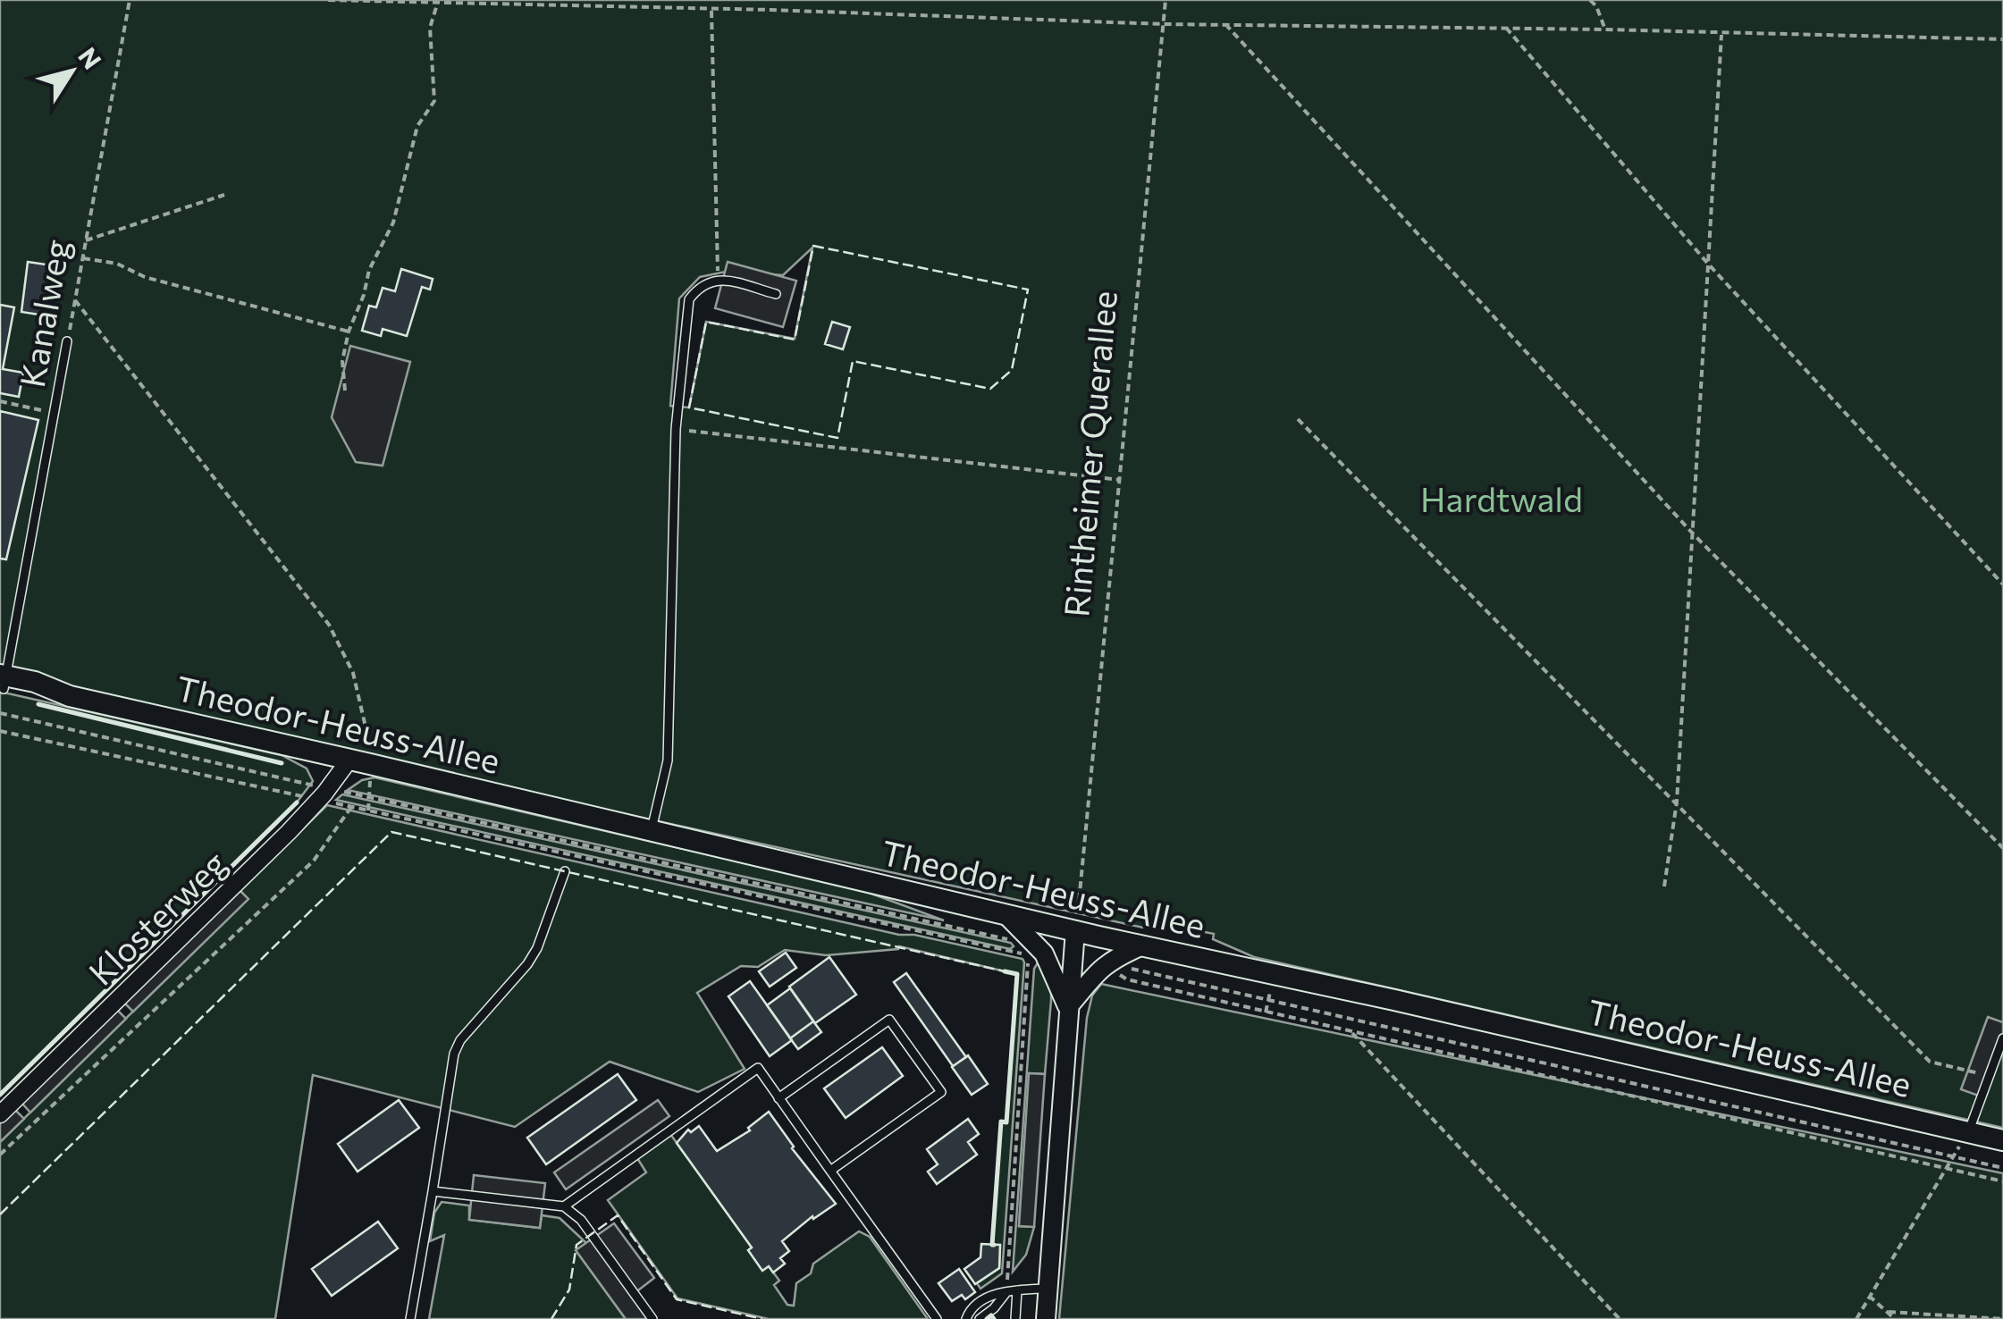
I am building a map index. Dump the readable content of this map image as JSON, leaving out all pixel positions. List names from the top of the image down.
{
  "streets": {
    "main road": ["Theodor-Heuss-Allee"],
    "street": ["Klosterweg"],
    "lane": ["Kanalweg"],
    "path": ["Rintheimer Querallee"]
  },
  "crossings": [
    ["Kanalweg", "Theodor-Heuss-Allee"],
    ["Rintheimer Querallee", "Theodor-Heuss-Allee"],
    ["Theodor-Heuss-Allee", "Klosterweg"]
  ],
  "parks": ["Hardtwald"],
  "north": "top right"
}
